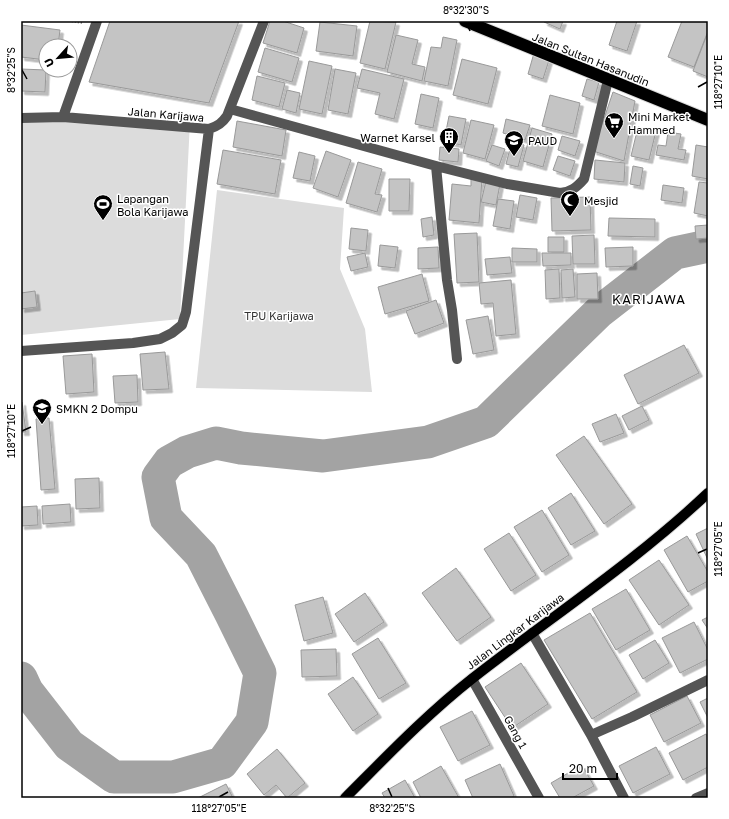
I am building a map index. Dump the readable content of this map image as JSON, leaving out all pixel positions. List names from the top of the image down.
{
  "streets": {
    "highway": ["Jalan Sultan Hasanudin"],
    "main road": ["Jalan Lingkar Karijawa"],
    "street": ["Jalan Karijawa", "Gang 1"]
  },
  "crossings": [
    ["Jalan Lingkar Karijawa", "Gang 1"]
  ],
  "districts": ["KARIJAWA"],
  "parks": ["TPU Karijawa"],
  "places": {
    "supermarket": ["Mini Market Hammed"],
    "building": ["Warnet Karsel"],
    "school or university": ["PAUD", "SMKN 2 Dompu"],
    "mosque": ["Mesjid"],
    "sports": ["Lapangan Bola Karijawa"]
  },
  "scale_bar": "20 m",
  "north": "bottom left",
  "coordinates": [
    "8°32'30\"S",
    "8°32'25\"S",
    "118°27'10\"E",
    "118°27'05\"E"
  ]
}
